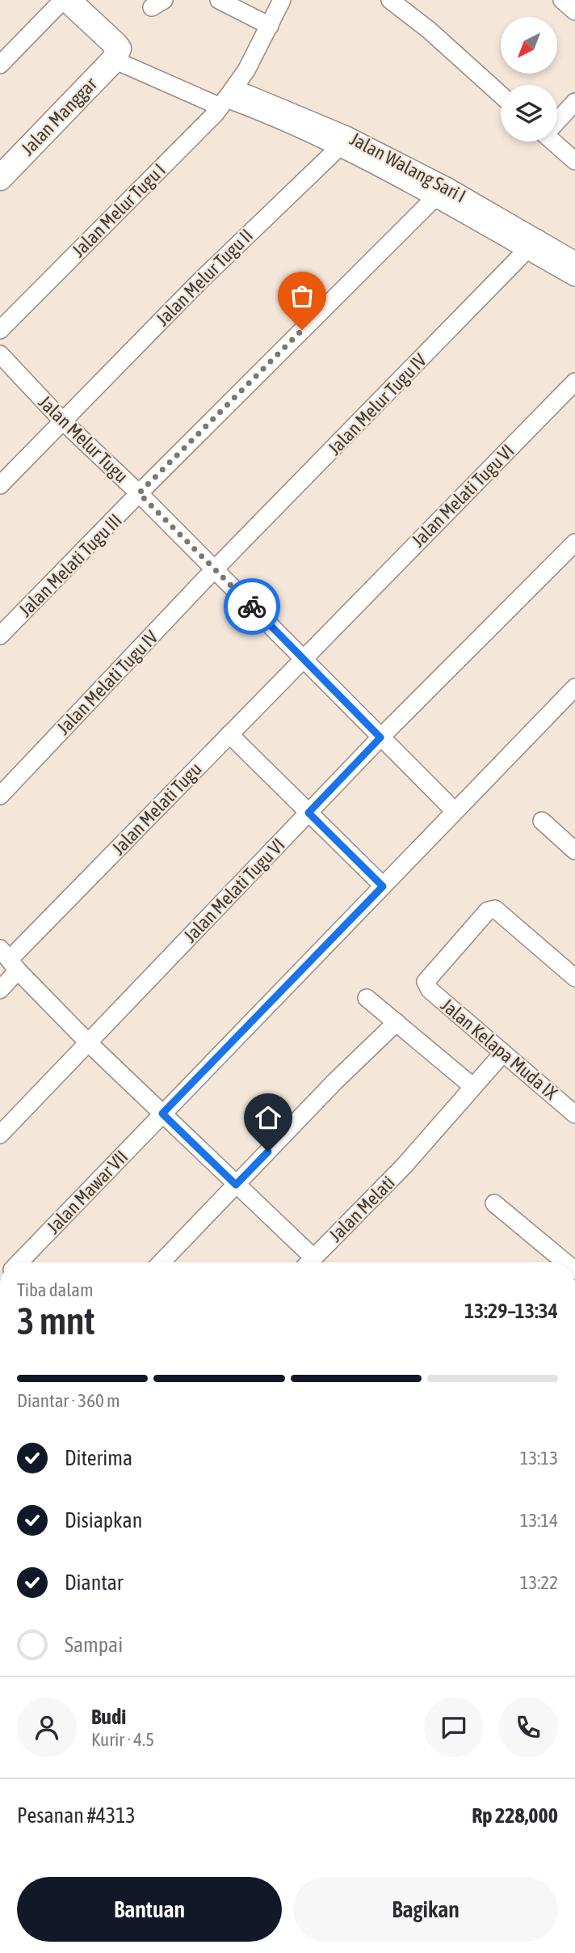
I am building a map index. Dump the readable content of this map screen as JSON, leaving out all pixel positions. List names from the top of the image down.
{
  "streets": {
    "street": [
      "Jalan Manggar",
      "Jalan Walang Sari I",
      "Jalan Melur Tugu I",
      "Jalan Melur Tugu II",
      "Jalan Melur Tugu IV",
      "Jalan Melur Tugu",
      "Jalan Melati Tugu VI",
      "Jalan Melati Tugu III",
      "Jalan Melati Tugu IV",
      "Jalan Melati Tugu",
      "Jalan Kelapa Muda IX",
      "Jalan Mawar VII",
      "Jalan Melati"
    ]
  },
  "crossings": [
    ["Jalan Manggar", "Jalan Walang Sari I"],
    ["Jalan Walang Sari I", "Jalan Melur Tugu I"],
    ["Jalan Walang Sari I", "Jalan Melur Tugu II"],
    ["Jalan Walang Sari I", "Jalan Melur Tugu IV"],
    ["Jalan Walang Sari I", "Jalan Melati Tugu III"],
    ["Jalan Melur Tugu II", "Jalan Melur Tugu"],
    ["Jalan Melur Tugu IV", "Jalan Melur Tugu"],
    ["Jalan Melur Tugu IV", "Jalan Melati Tugu IV"],
    ["Jalan Melur Tugu", "Jalan Melati Tugu VI"],
    ["Jalan Melur Tugu", "Jalan Melati Tugu III"],
    ["Jalan Melur Tugu", "Jalan Melati Tugu IV"],
    ["Jalan Melur Tugu", "Jalan Melati Tugu"],
    ["Jalan Melur Tugu", "Jalan Mawar VII"],
    ["Jalan Melati Tugu VI", "Jalan Melati Tugu"],
    ["Jalan Melati Tugu VI", "Jalan Melati"],
    ["Jalan Melati Tugu", "Jalan Melati"],
    ["Jalan Kelapa Muda IX", "Jalan Melati"],
    ["Jalan Mawar VII", "Jalan Melati"]
  ],
  "north": "bottom left",
  "page": {
    "heading": ["3 mnt", "Tiba dalam", "13:29–13:34"],
    "panel": [
      "Budi",
      "Kurir · 4.5",
      "Pesanan #4313",
      "Rp 228,000"
    ],
    "bar": "Diantar · 360 m",
    "list": [
      ["Diterima", "13:13"],
      ["Disiapkan", "13:14"],
      ["Diantar", "13:22"],
      "Sampai"
    ],
    "buttons": ["Bantuan", "Bagikan"]
  }
}
